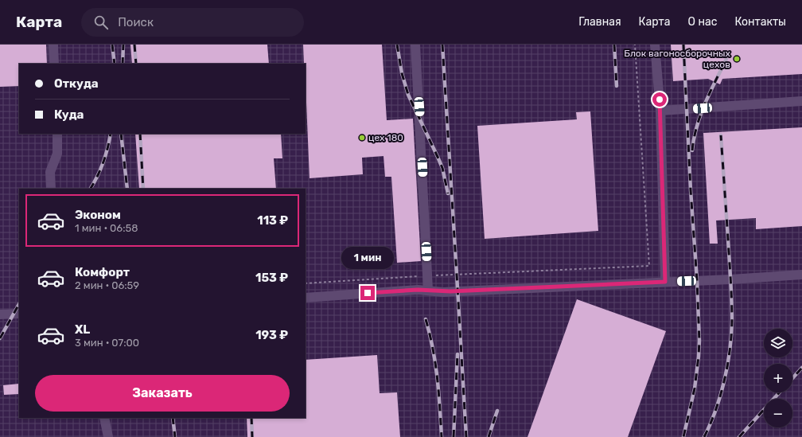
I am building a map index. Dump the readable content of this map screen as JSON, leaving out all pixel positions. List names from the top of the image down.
{
  "places": ["Блок вагоносборочных цехов", "цех 180"],
  "page": {
    "header": "Карта",
    "search": "Поиск",
    "nav": [
      "Главная",
      "Карта",
      "О нас",
      "Контакты"
    ],
    "banner": ["Откуда", "Куда"],
    "list": [
      {
        "name": "Эконом",
        "note": "1 мин · 06:58",
        "value": "113 ₽"
      },
      {
        "name": "Комфорт",
        "note": "2 мин · 06:59",
        "value": "153 ₽"
      },
      {
        "name": "XL",
        "note": "3 мин · 07:00",
        "value": "193 ₽"
      }
    ],
    "bubble": "1 мин",
    "map_buttons": ["+", "−"],
    "buttons": "Заказать"
  }
}
